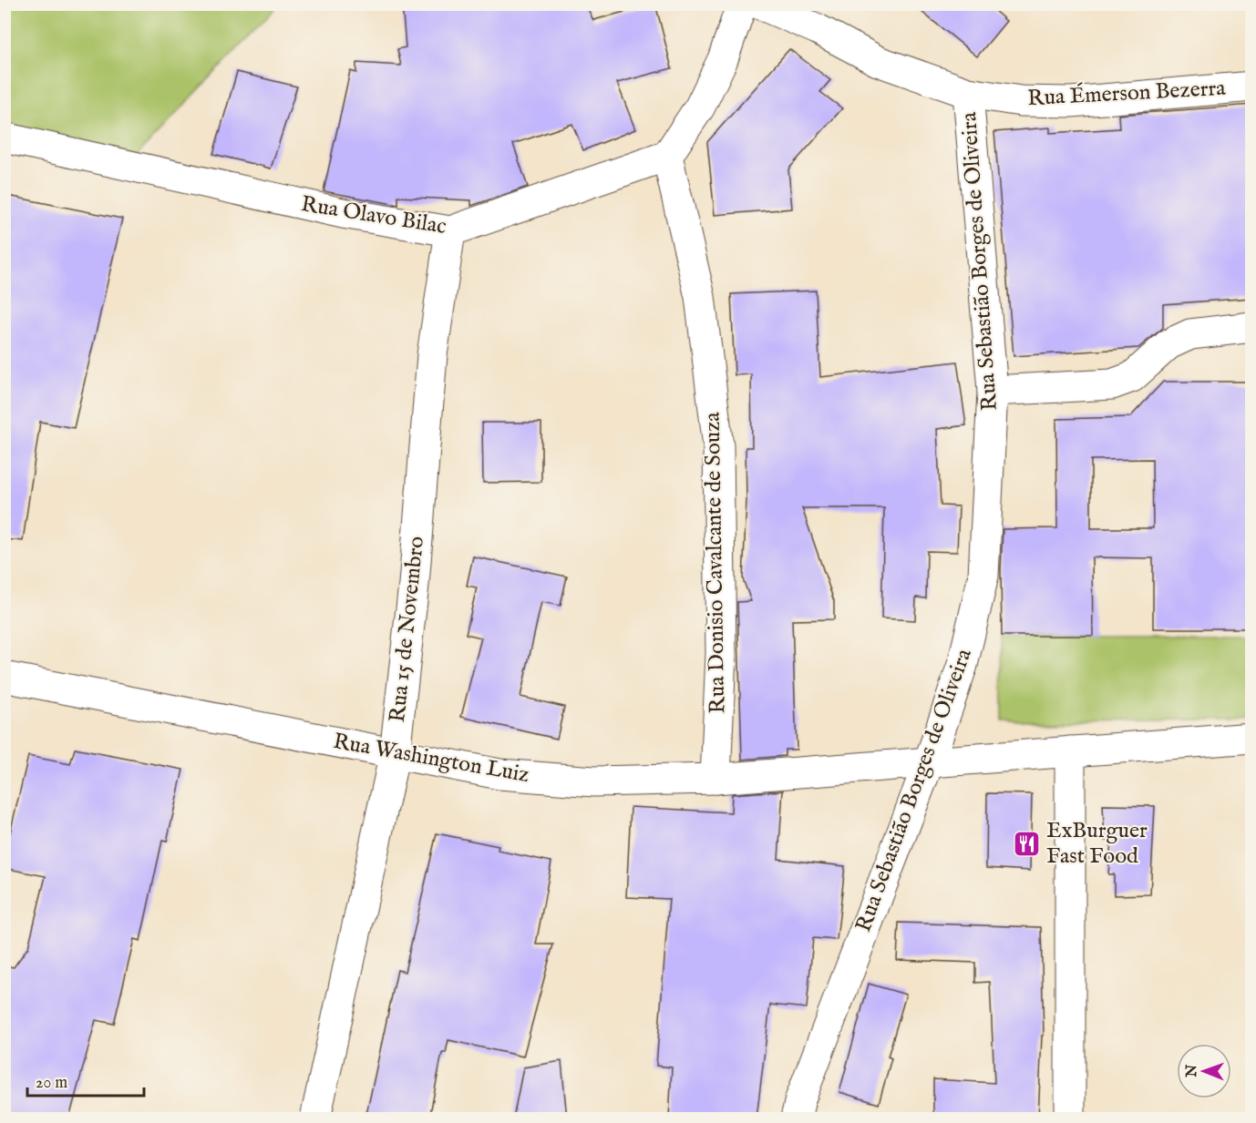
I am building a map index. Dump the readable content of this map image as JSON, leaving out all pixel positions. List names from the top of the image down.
{
  "streets": {
    "street": [
      "Rua Émerson Bezerra",
      "Rua Olavo Bilac",
      "Rua Sebastião Borges de Oliveira",
      "Rua Donisio Cavalcante de Souza",
      "Rua 15 de Novembro",
      "Rua Washington Luiz"
    ]
  },
  "crossings": [
    ["Rua Émerson Bezerra", "Rua Sebastião Borges de Oliveira"],
    ["Rua Olavo Bilac", "Rua Donisio Cavalcante de Souza"],
    ["Rua Olavo Bilac", "Rua 15 de Novembro"],
    ["Rua Sebastião Borges de Oliveira", "Rua Washington Luiz"],
    ["Rua Donisio Cavalcante de Souza", "Rua Washington Luiz"],
    ["Rua 15 de Novembro", "Rua Washington Luiz"]
  ],
  "places": {
    "restaurant": ["ExBurguer Fast Food"]
  },
  "scale_bar": "20 m",
  "north": "left"
}
